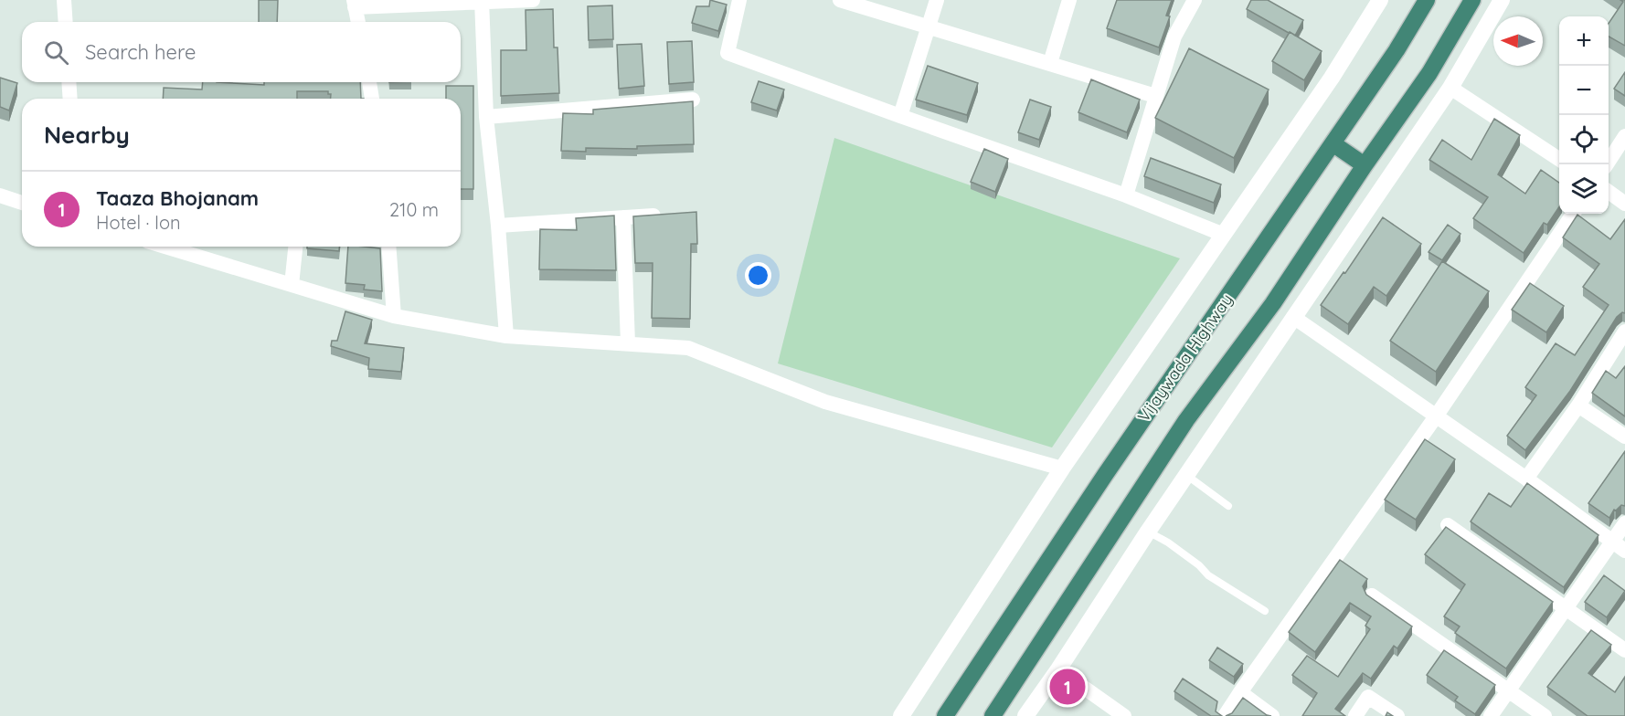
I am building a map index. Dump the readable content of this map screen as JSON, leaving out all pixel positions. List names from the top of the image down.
{
  "streets": {
    "highway": ["Vijaywada Highway"]
  },
  "north": "left",
  "page": {
    "map_buttons": ["+", "−"],
    "search": "Search here",
    "heading": "Nearby",
    "list": [
      {
        "mark": "1",
        "name": "Taaza Bhojanam",
        "note": "Hotel · Ion",
        "value": "210 m"
      }
    ],
    "pins": "1"
  }
}
